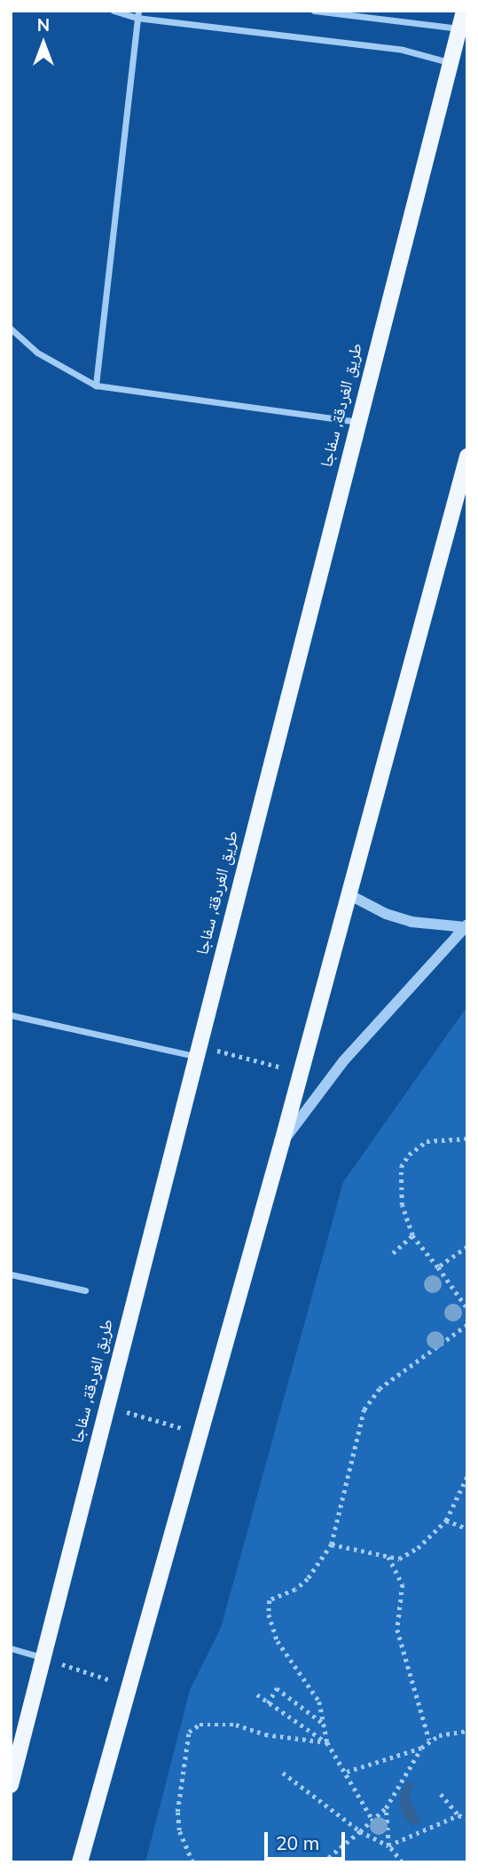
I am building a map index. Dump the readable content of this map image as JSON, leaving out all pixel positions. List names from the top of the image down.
{
  "streets": {
    "main road": ["طريق الغردقة, سفاجا"]
  },
  "scale_bar": "20 m",
  "north": "top"
}
